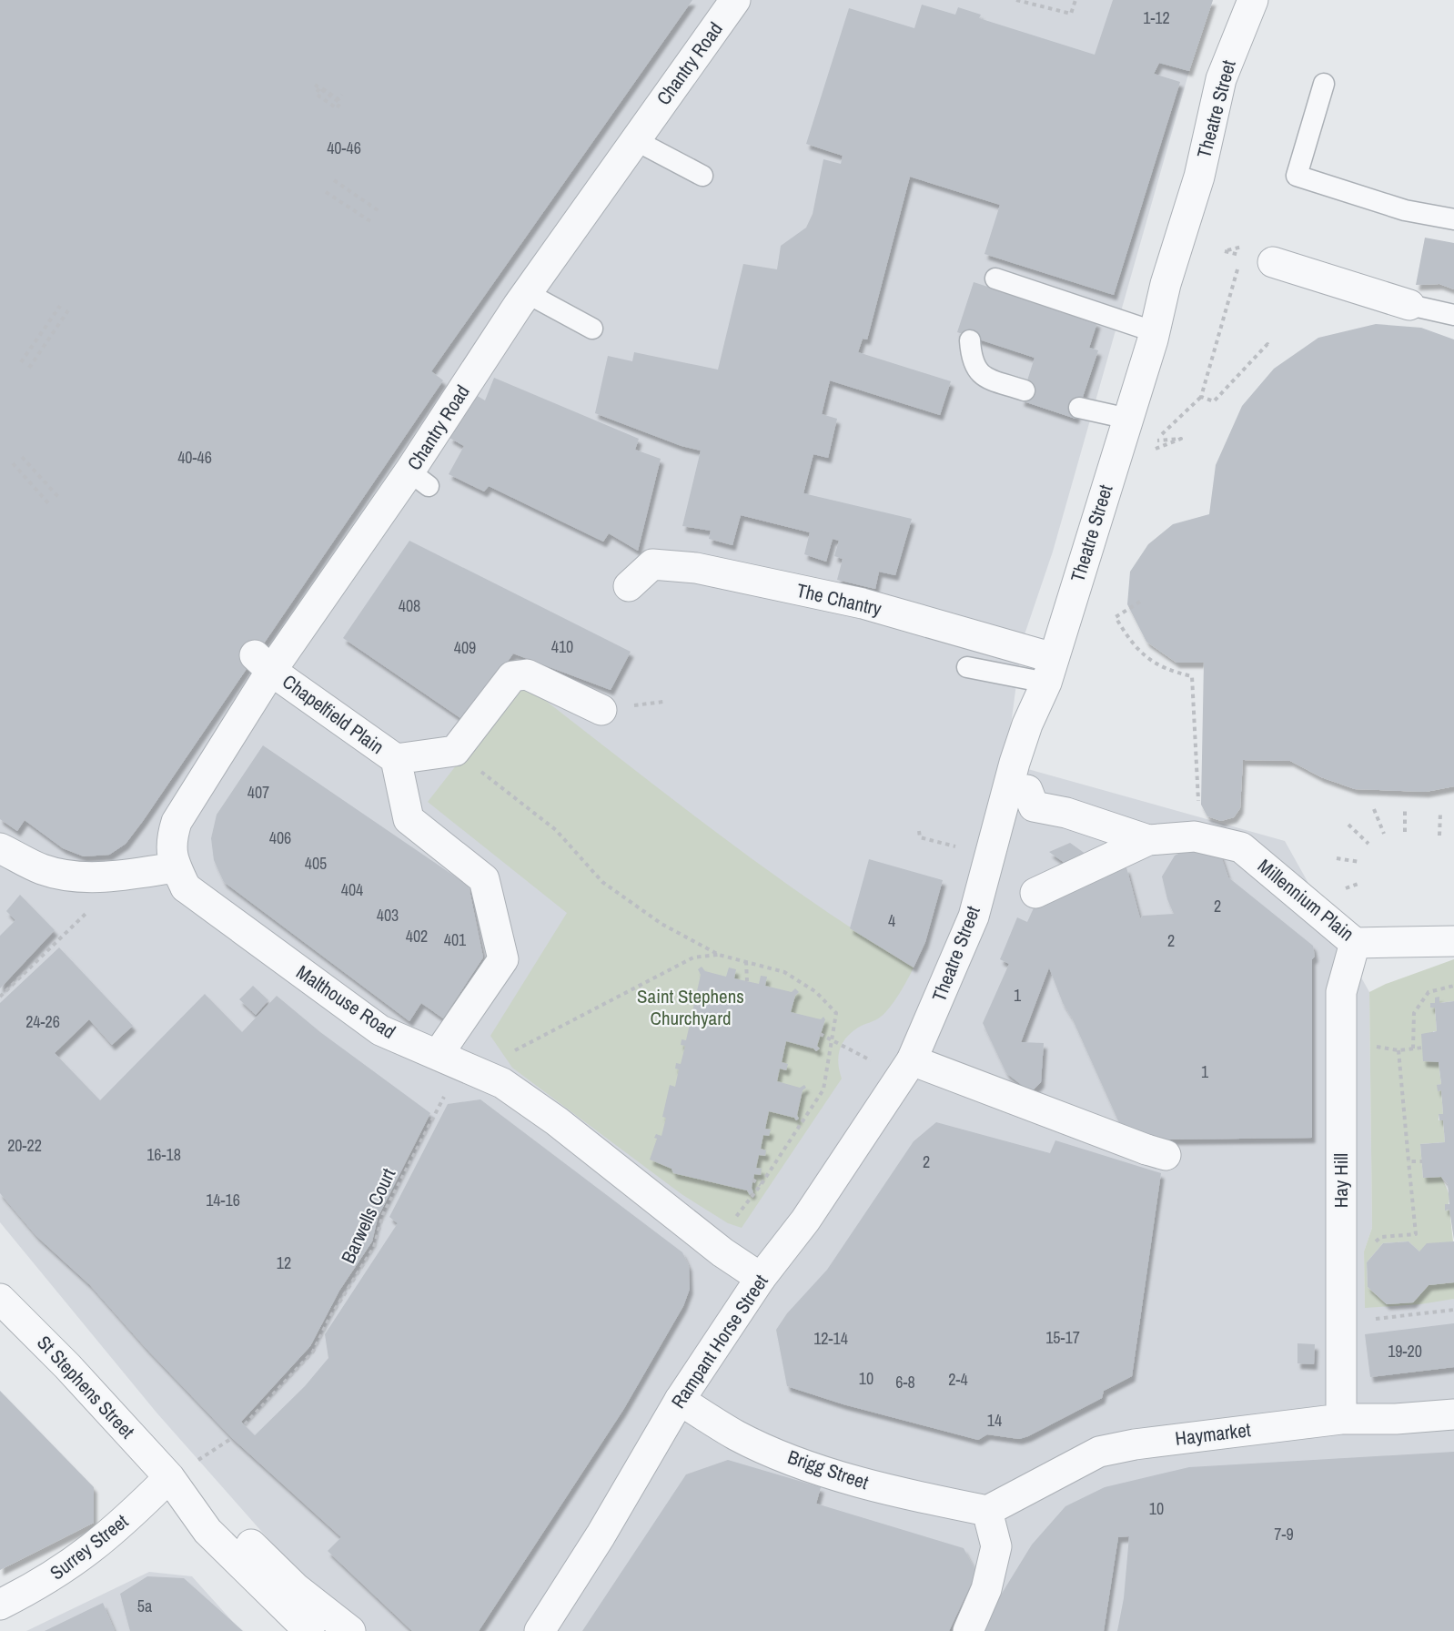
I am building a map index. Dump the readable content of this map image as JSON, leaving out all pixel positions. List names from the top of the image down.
{
  "streets": {
    "street": [
      "Chantry Road",
      "Theatre Street",
      "The Chantry",
      "Chapelfield Plain",
      "Millennium Plain",
      "Malthouse Road",
      "Hay Hill",
      "Rampant Horse Street",
      "St Stephens Street",
      "Haymarket",
      "Brigg Street",
      "Surrey Street"
    ],
    "path": ["Barwells Court"]
  },
  "crossings": [
    ["Chantry Road", "Chapelfield Plain"],
    ["Chantry Road", "Malthouse Road"],
    ["Theatre Street", "The Chantry"],
    ["Theatre Street", "Rampant Horse Street"],
    ["Millennium Plain", "Hay Hill"],
    ["Malthouse Road", "Barwells Court"],
    ["Malthouse Road", "Rampant Horse Street"],
    ["Hay Hill", "Haymarket"],
    ["Rampant Horse Street", "Brigg Street"],
    ["St Stephens Street", "Surrey Street"],
    ["Haymarket", "Brigg Street"]
  ],
  "parks": ["Saint Stephens Churchyard"],
  "house_numbers": [
    "1-12",
    "40-46",
    "40-46",
    "408",
    "410",
    "409",
    "407",
    "406",
    "405",
    "404",
    "2",
    "403",
    "4",
    "402",
    "401",
    "2",
    "1",
    "24-26",
    "1",
    "20-22",
    "16-18",
    "2",
    "14-16",
    "12",
    "15-17",
    "12-14",
    "19-20",
    "10",
    "2-4",
    "6-8",
    "14",
    "10",
    "7-9",
    "5a"
  ]
}
